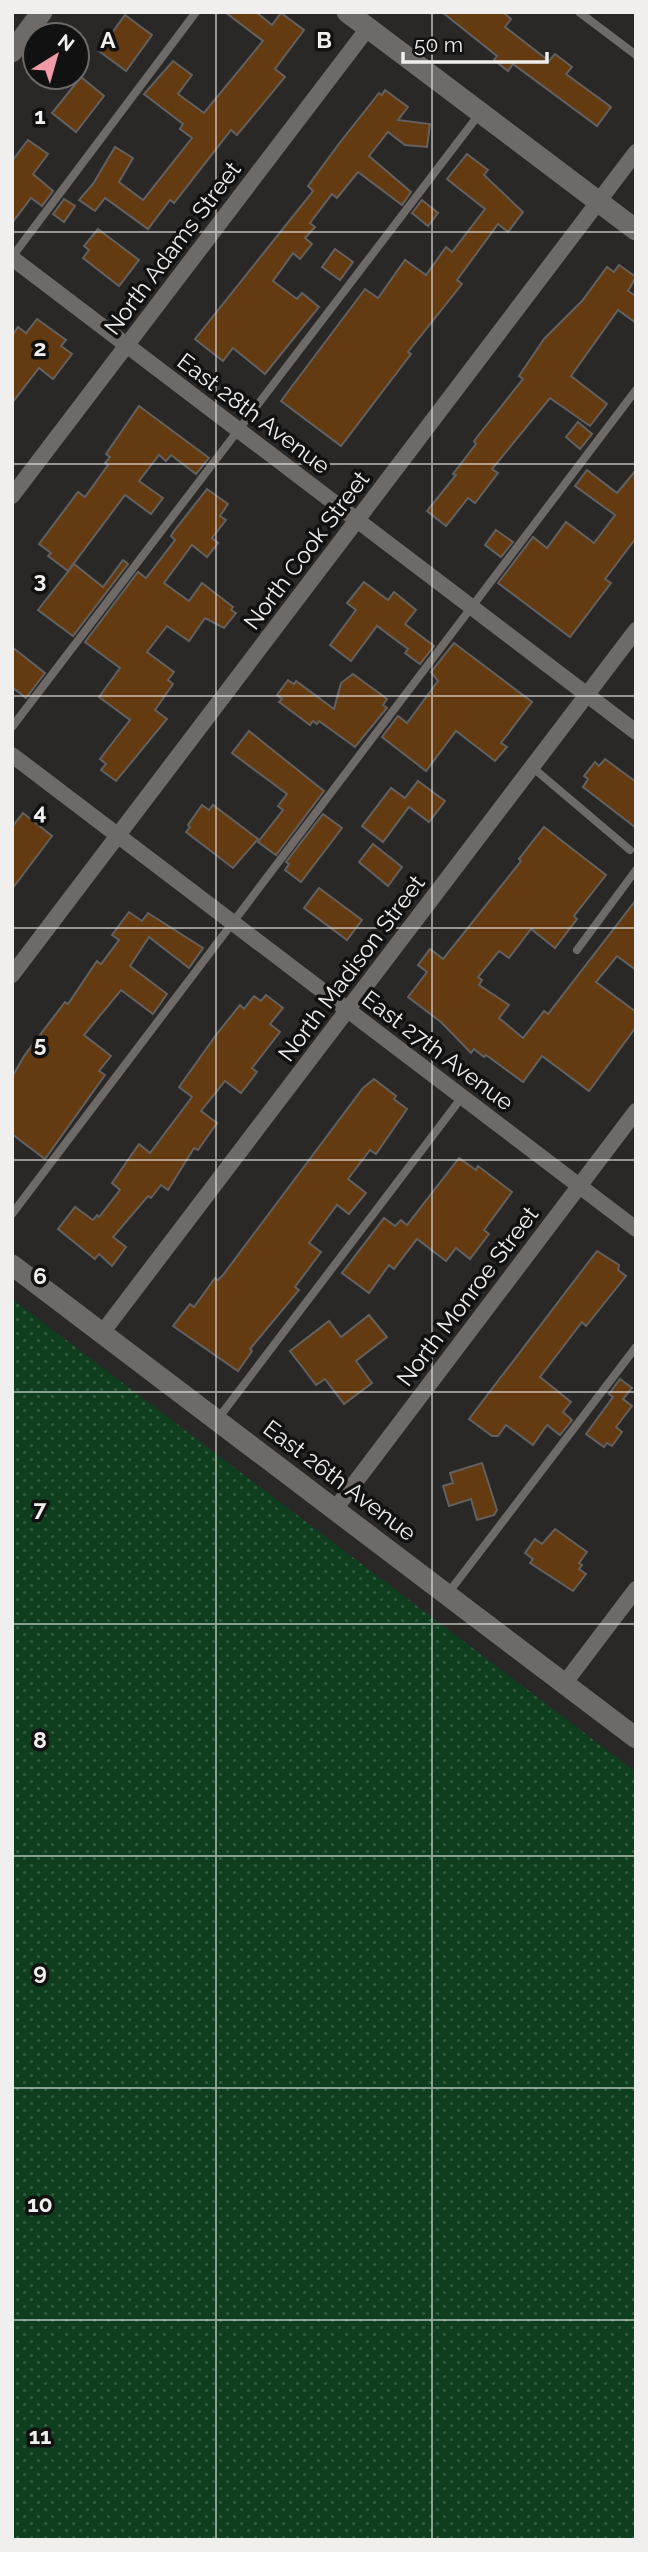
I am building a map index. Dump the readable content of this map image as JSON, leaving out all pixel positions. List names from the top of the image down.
{
  "streets": {
    "street": [
      "North Adams Street",
      "East 28th Avenue",
      "North Cook Street",
      "North Madison Street",
      "East 27th Avenue",
      "North Monroe Street",
      "East 26th Avenue"
    ]
  },
  "crossings": [
    ["North Adams Street", "East 28th Avenue"],
    ["East 28th Avenue", "North Cook Street"],
    ["East 28th Avenue", "North Madison Street"],
    ["North Cook Street", "East 27th Avenue"],
    ["North Madison Street", "East 27th Avenue"],
    ["North Madison Street", "East 26th Avenue"],
    ["East 27th Avenue", "North Monroe Street"],
    ["North Monroe Street", "East 26th Avenue"]
  ],
  "scale_bar": "50 m",
  "north": "top right",
  "grid": {
    "columns": ["A", "B"],
    "rows": [
      "1",
      "2",
      "3",
      "4",
      "5",
      "6",
      "7",
      "8",
      "9",
      "10",
      "11"
    ]
  }
}
